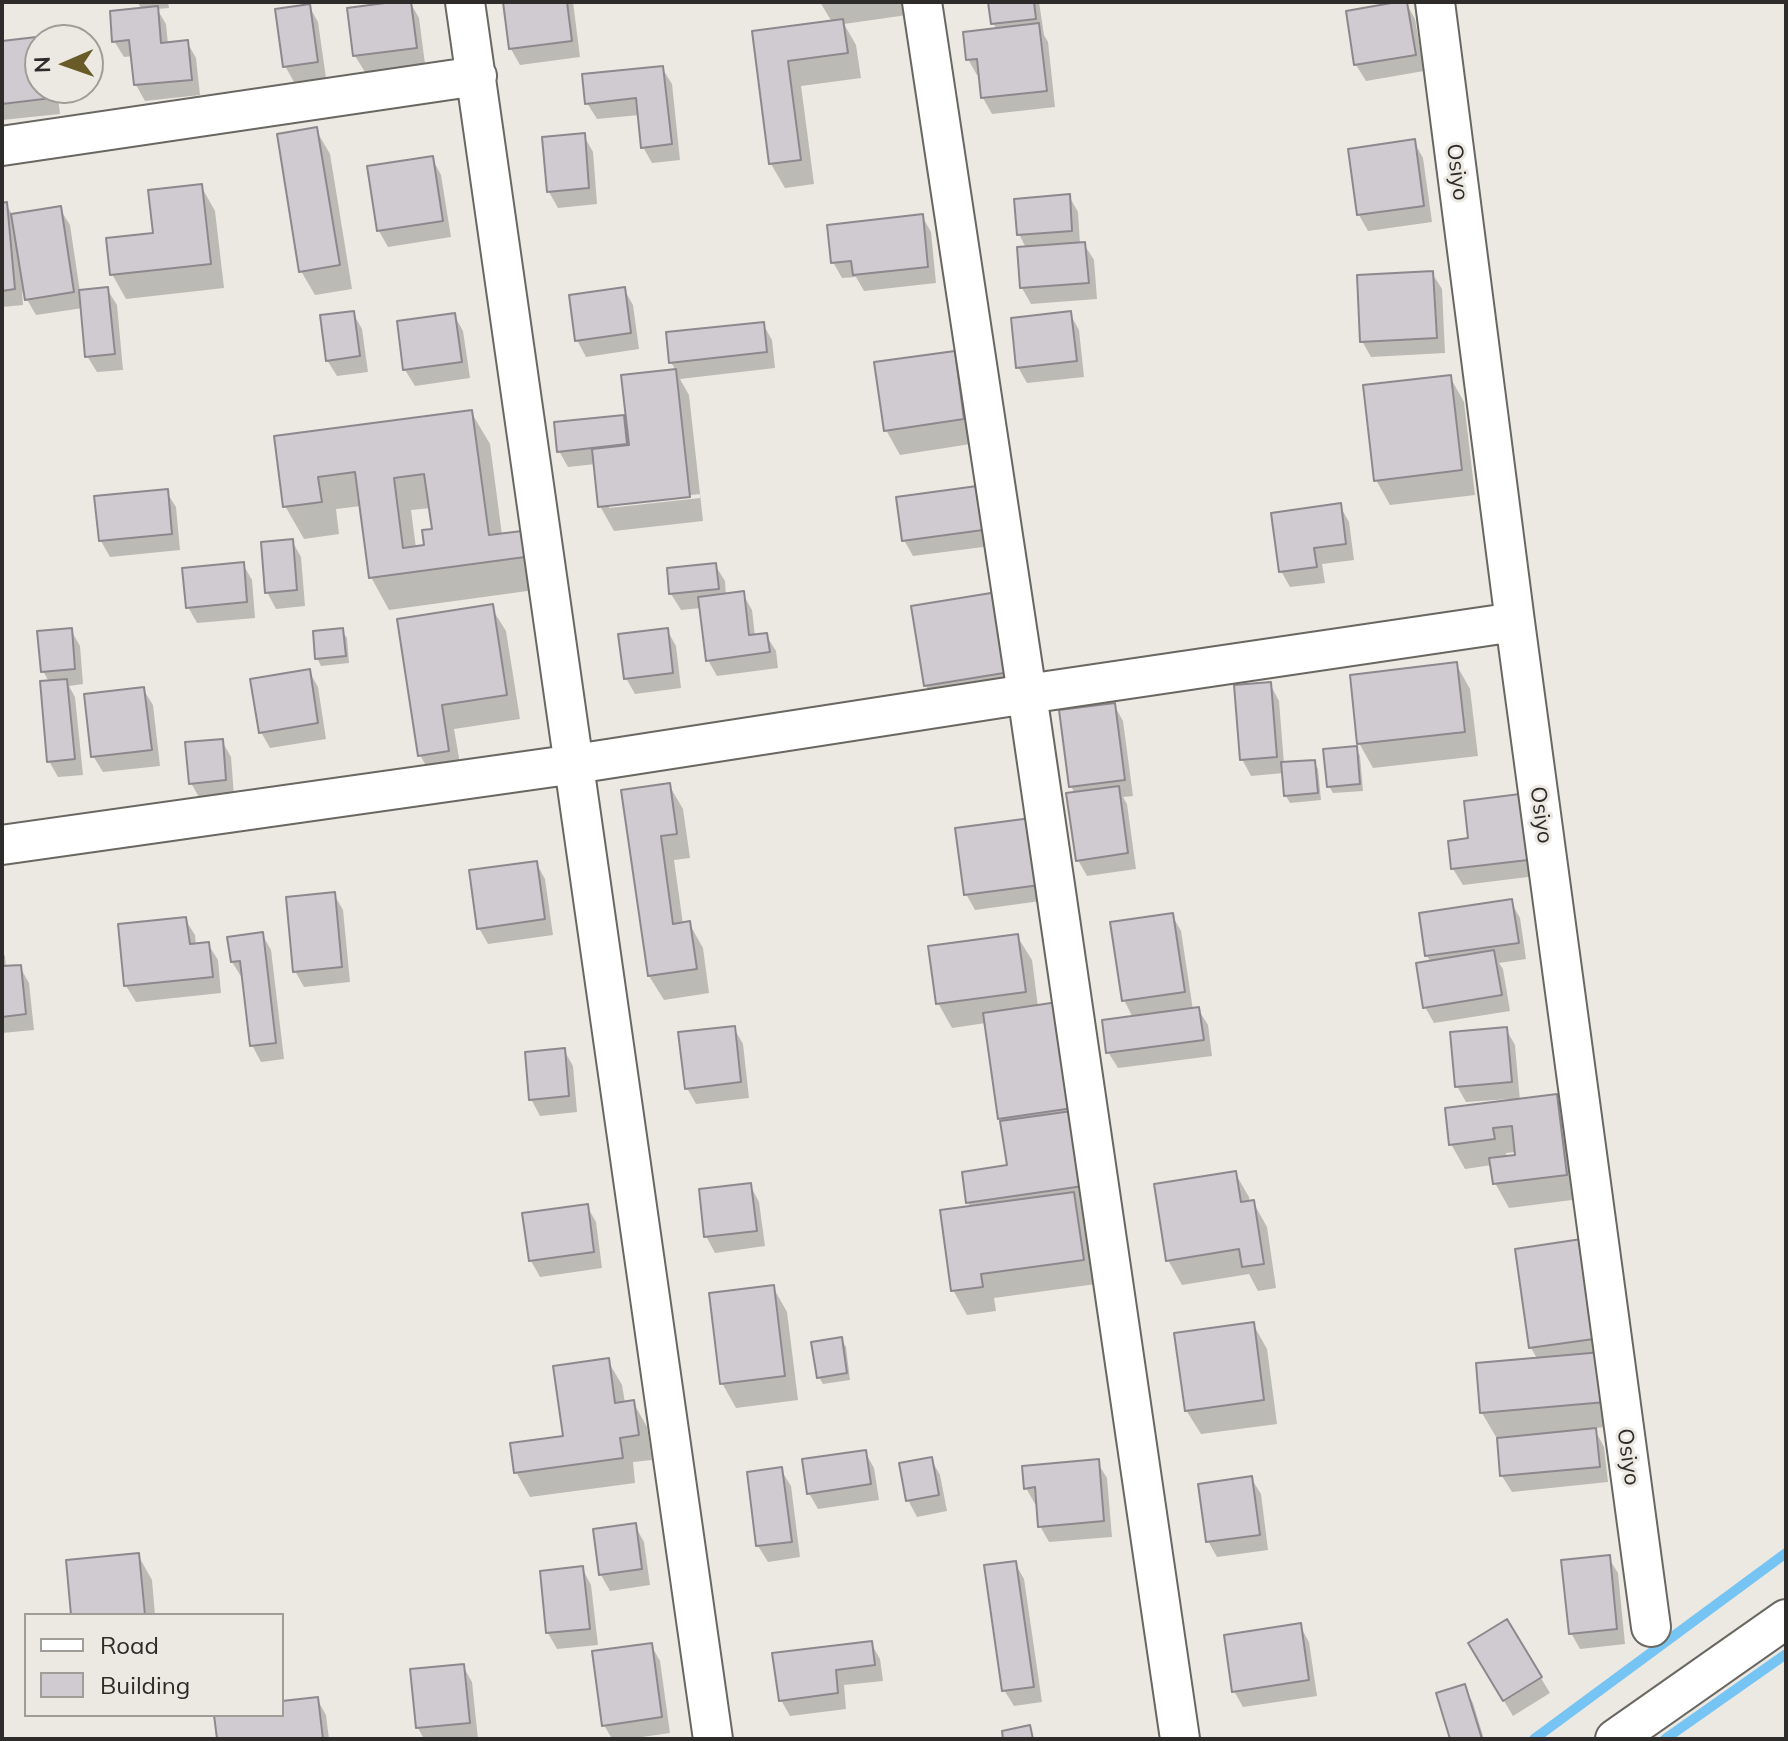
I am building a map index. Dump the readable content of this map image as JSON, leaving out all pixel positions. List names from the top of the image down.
{
  "streets": {
    "street": ["Osiyo"]
  },
  "legend": ["Road", "Building"],
  "north": "left"
}
